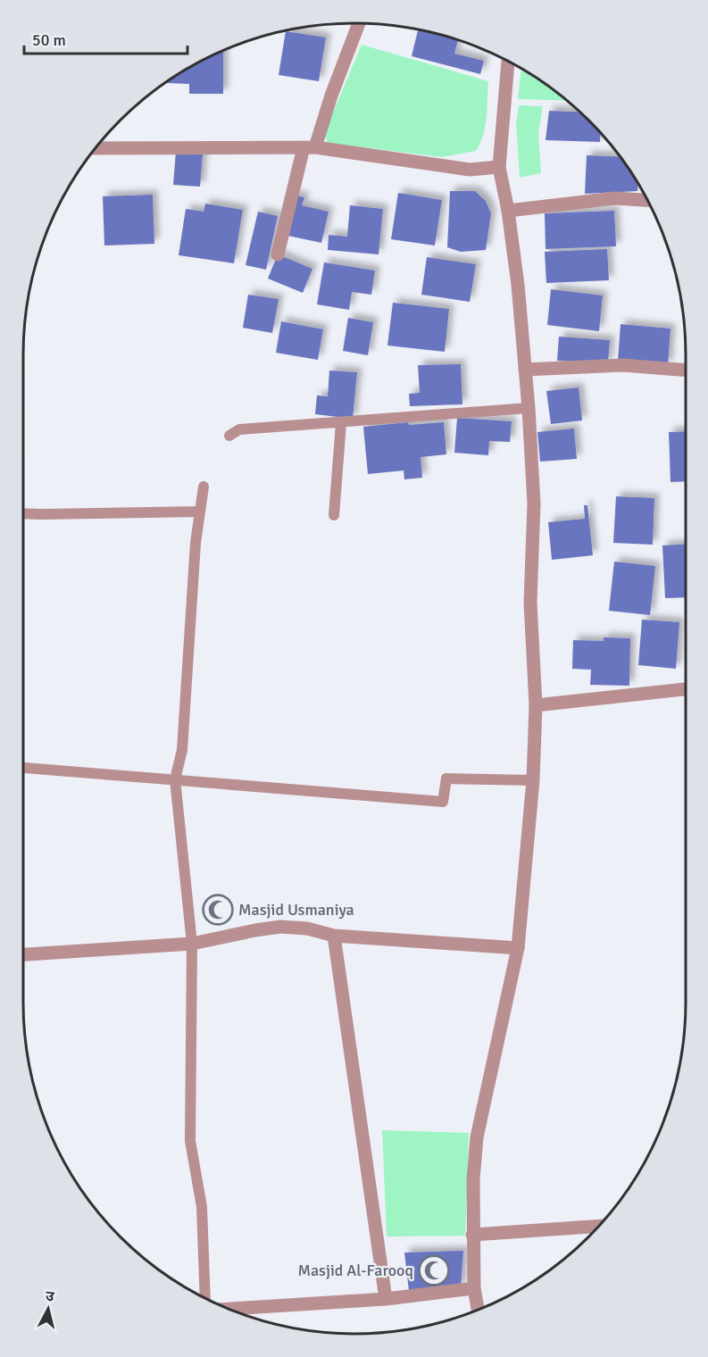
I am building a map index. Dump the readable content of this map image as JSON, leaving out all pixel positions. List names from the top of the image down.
{
  "places": {
    "mosque": ["Masjid Usmaniya", "Masjid Al-Farooq"]
  },
  "scale_bar": "50 m",
  "north": "top"
}
